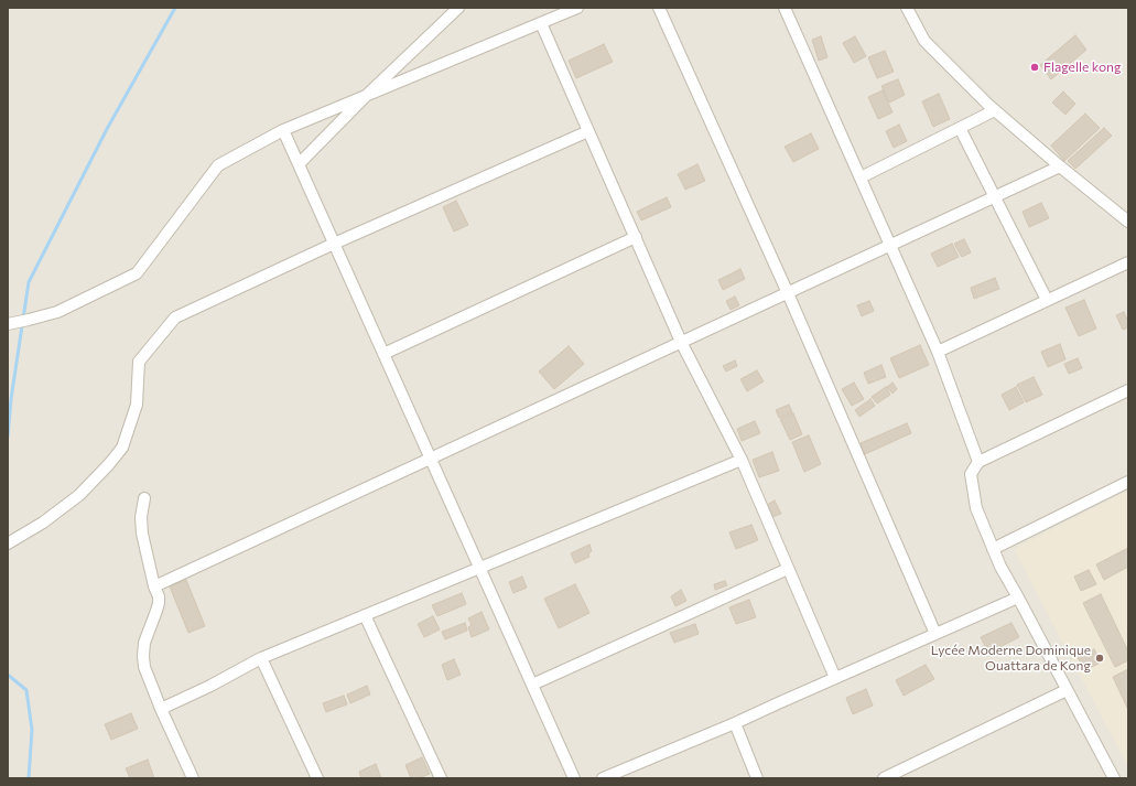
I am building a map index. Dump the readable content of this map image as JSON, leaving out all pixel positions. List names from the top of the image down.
{
  "places": ["Flagelle kong", "Lycée Moderne Dominique Ouattara de Kong"]
}
